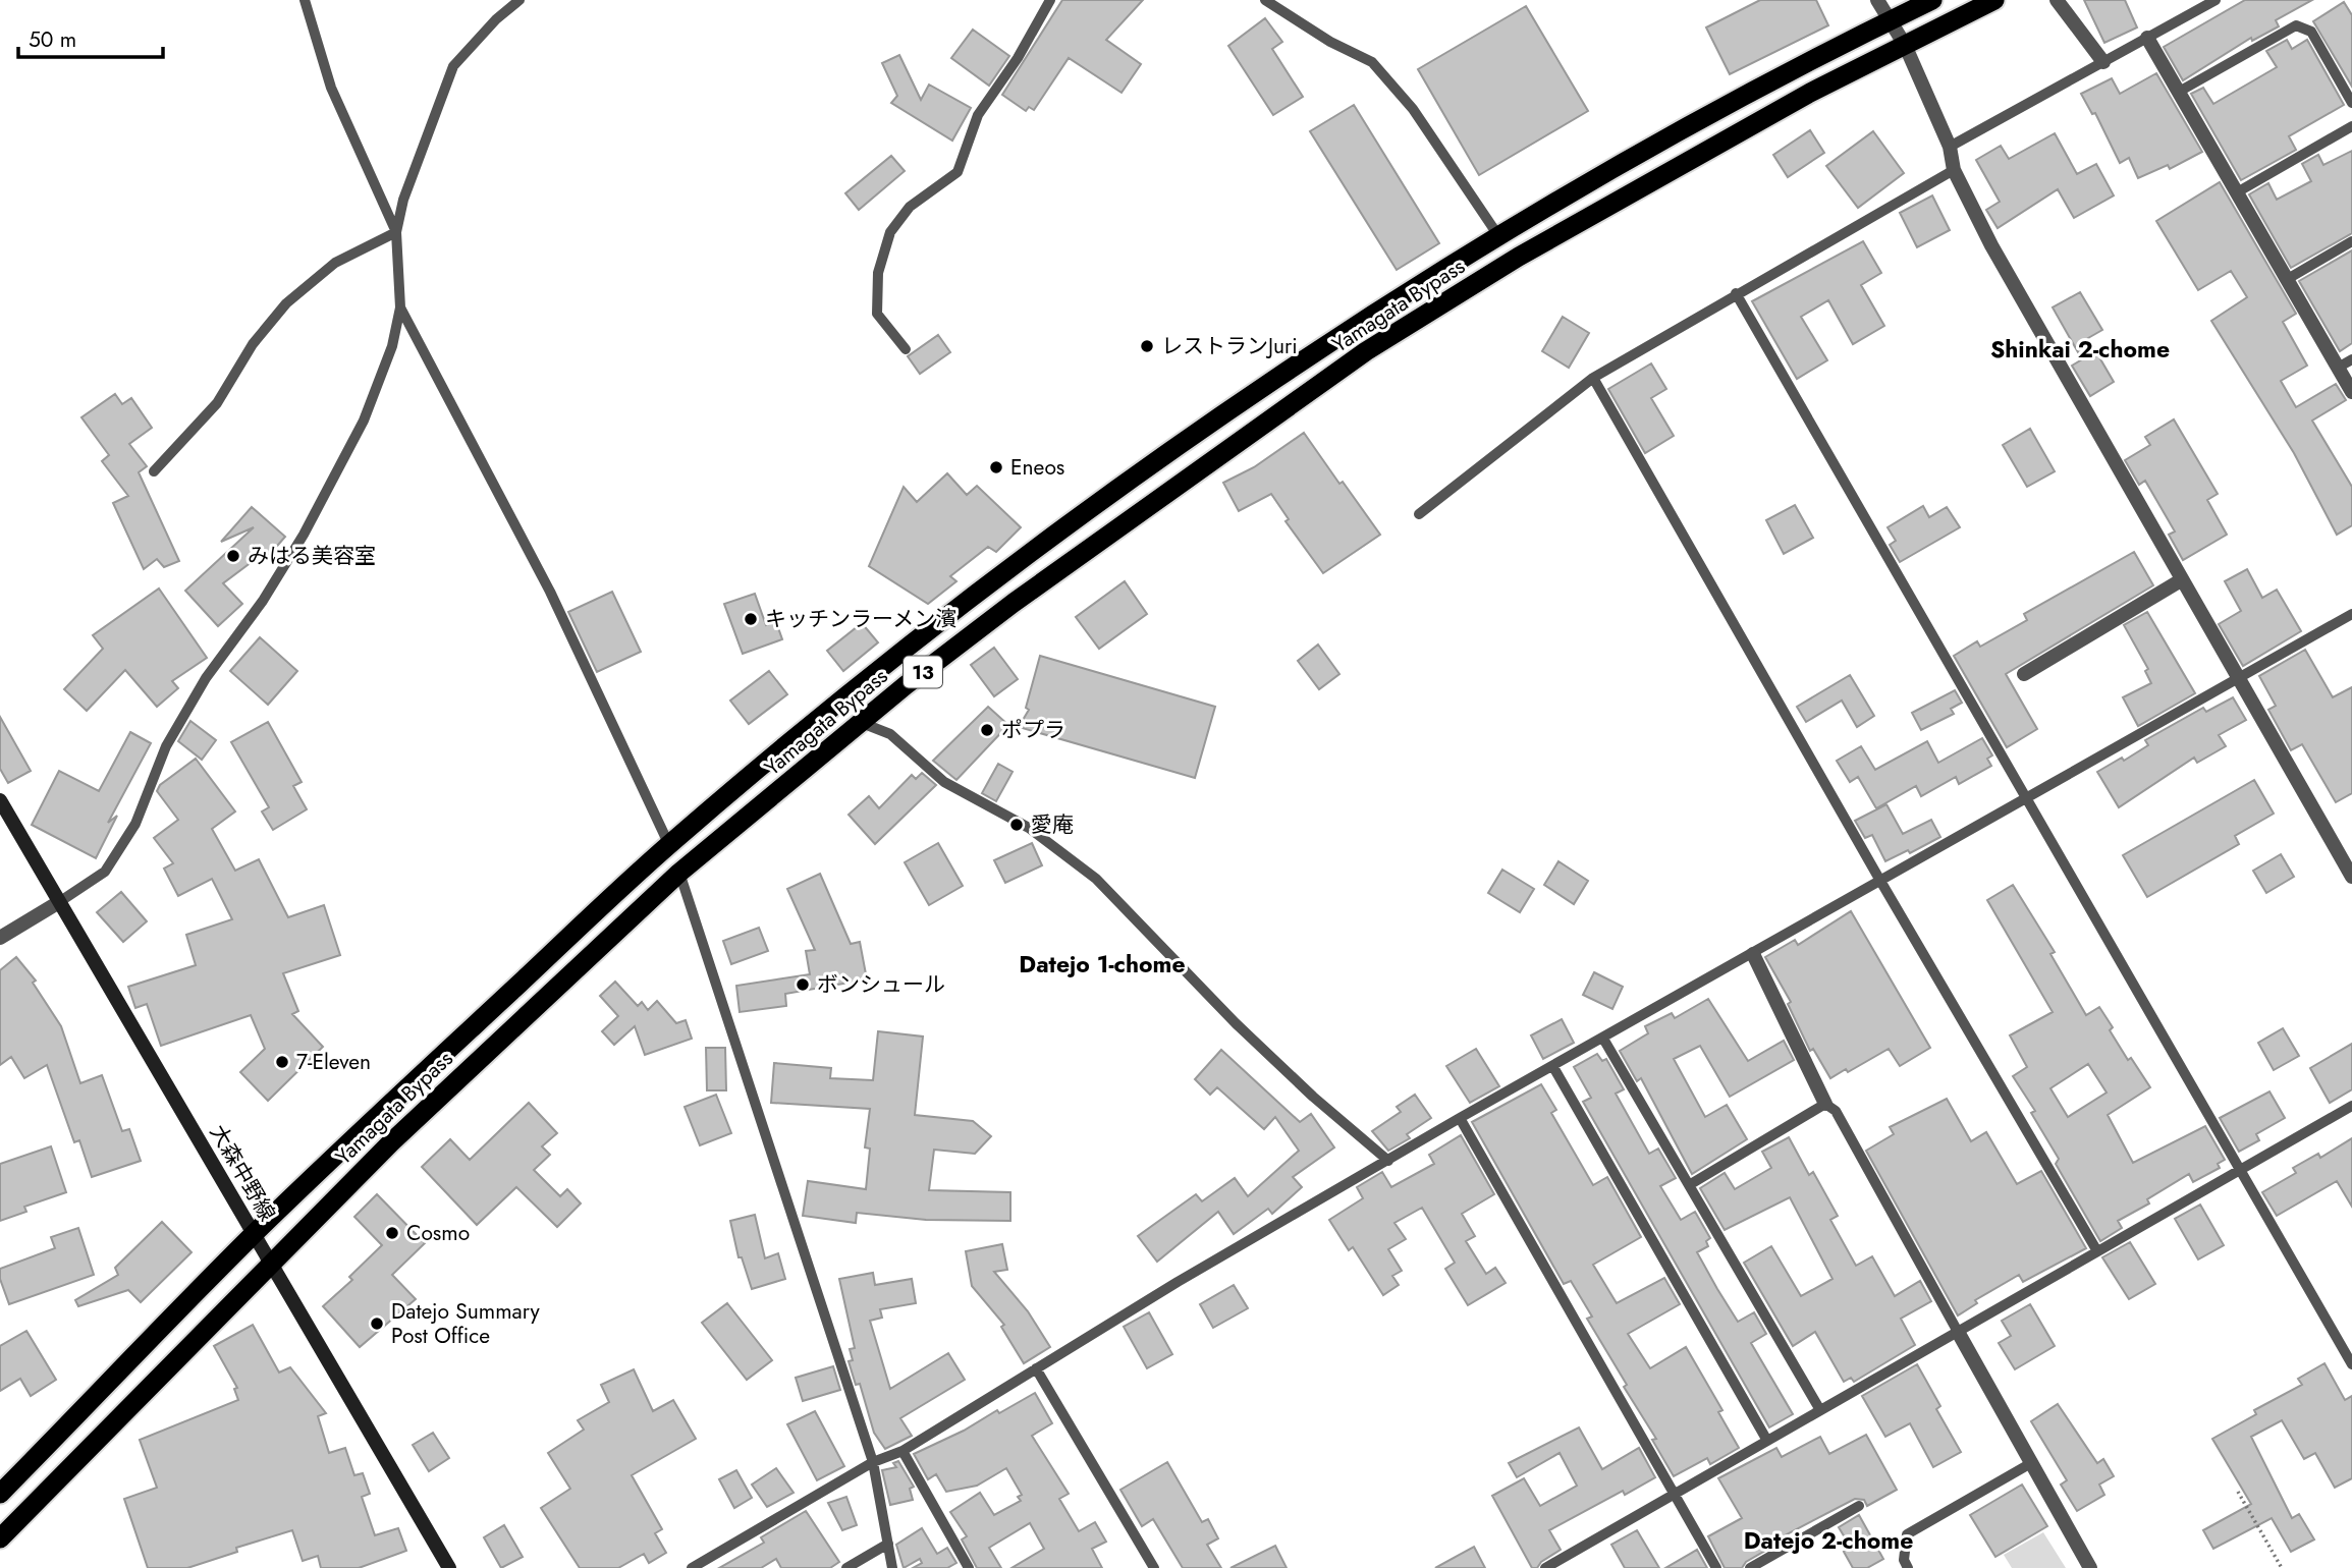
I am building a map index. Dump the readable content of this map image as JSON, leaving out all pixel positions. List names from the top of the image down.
{
  "streets": {
    "highway": ["Yamagata Bypass", "13"],
    "main road": ["大森中野線"]
  },
  "crossings": [
    ["Yamagata Bypass", "大森中野線"]
  ],
  "districts": ["Shinkai 2-chome", "Datejo 1-chome", "Datejo 2-chome"],
  "places": [
    "レストランJuri",
    "Eneos",
    "みはる美容室",
    "キッチンラーメン濱",
    "ポプラ",
    "愛庵",
    "ボンシュール",
    "7-Eleven",
    "Cosmo",
    "Datejo Summary Post Office"
  ],
  "scale_bar": "50 m"
}
